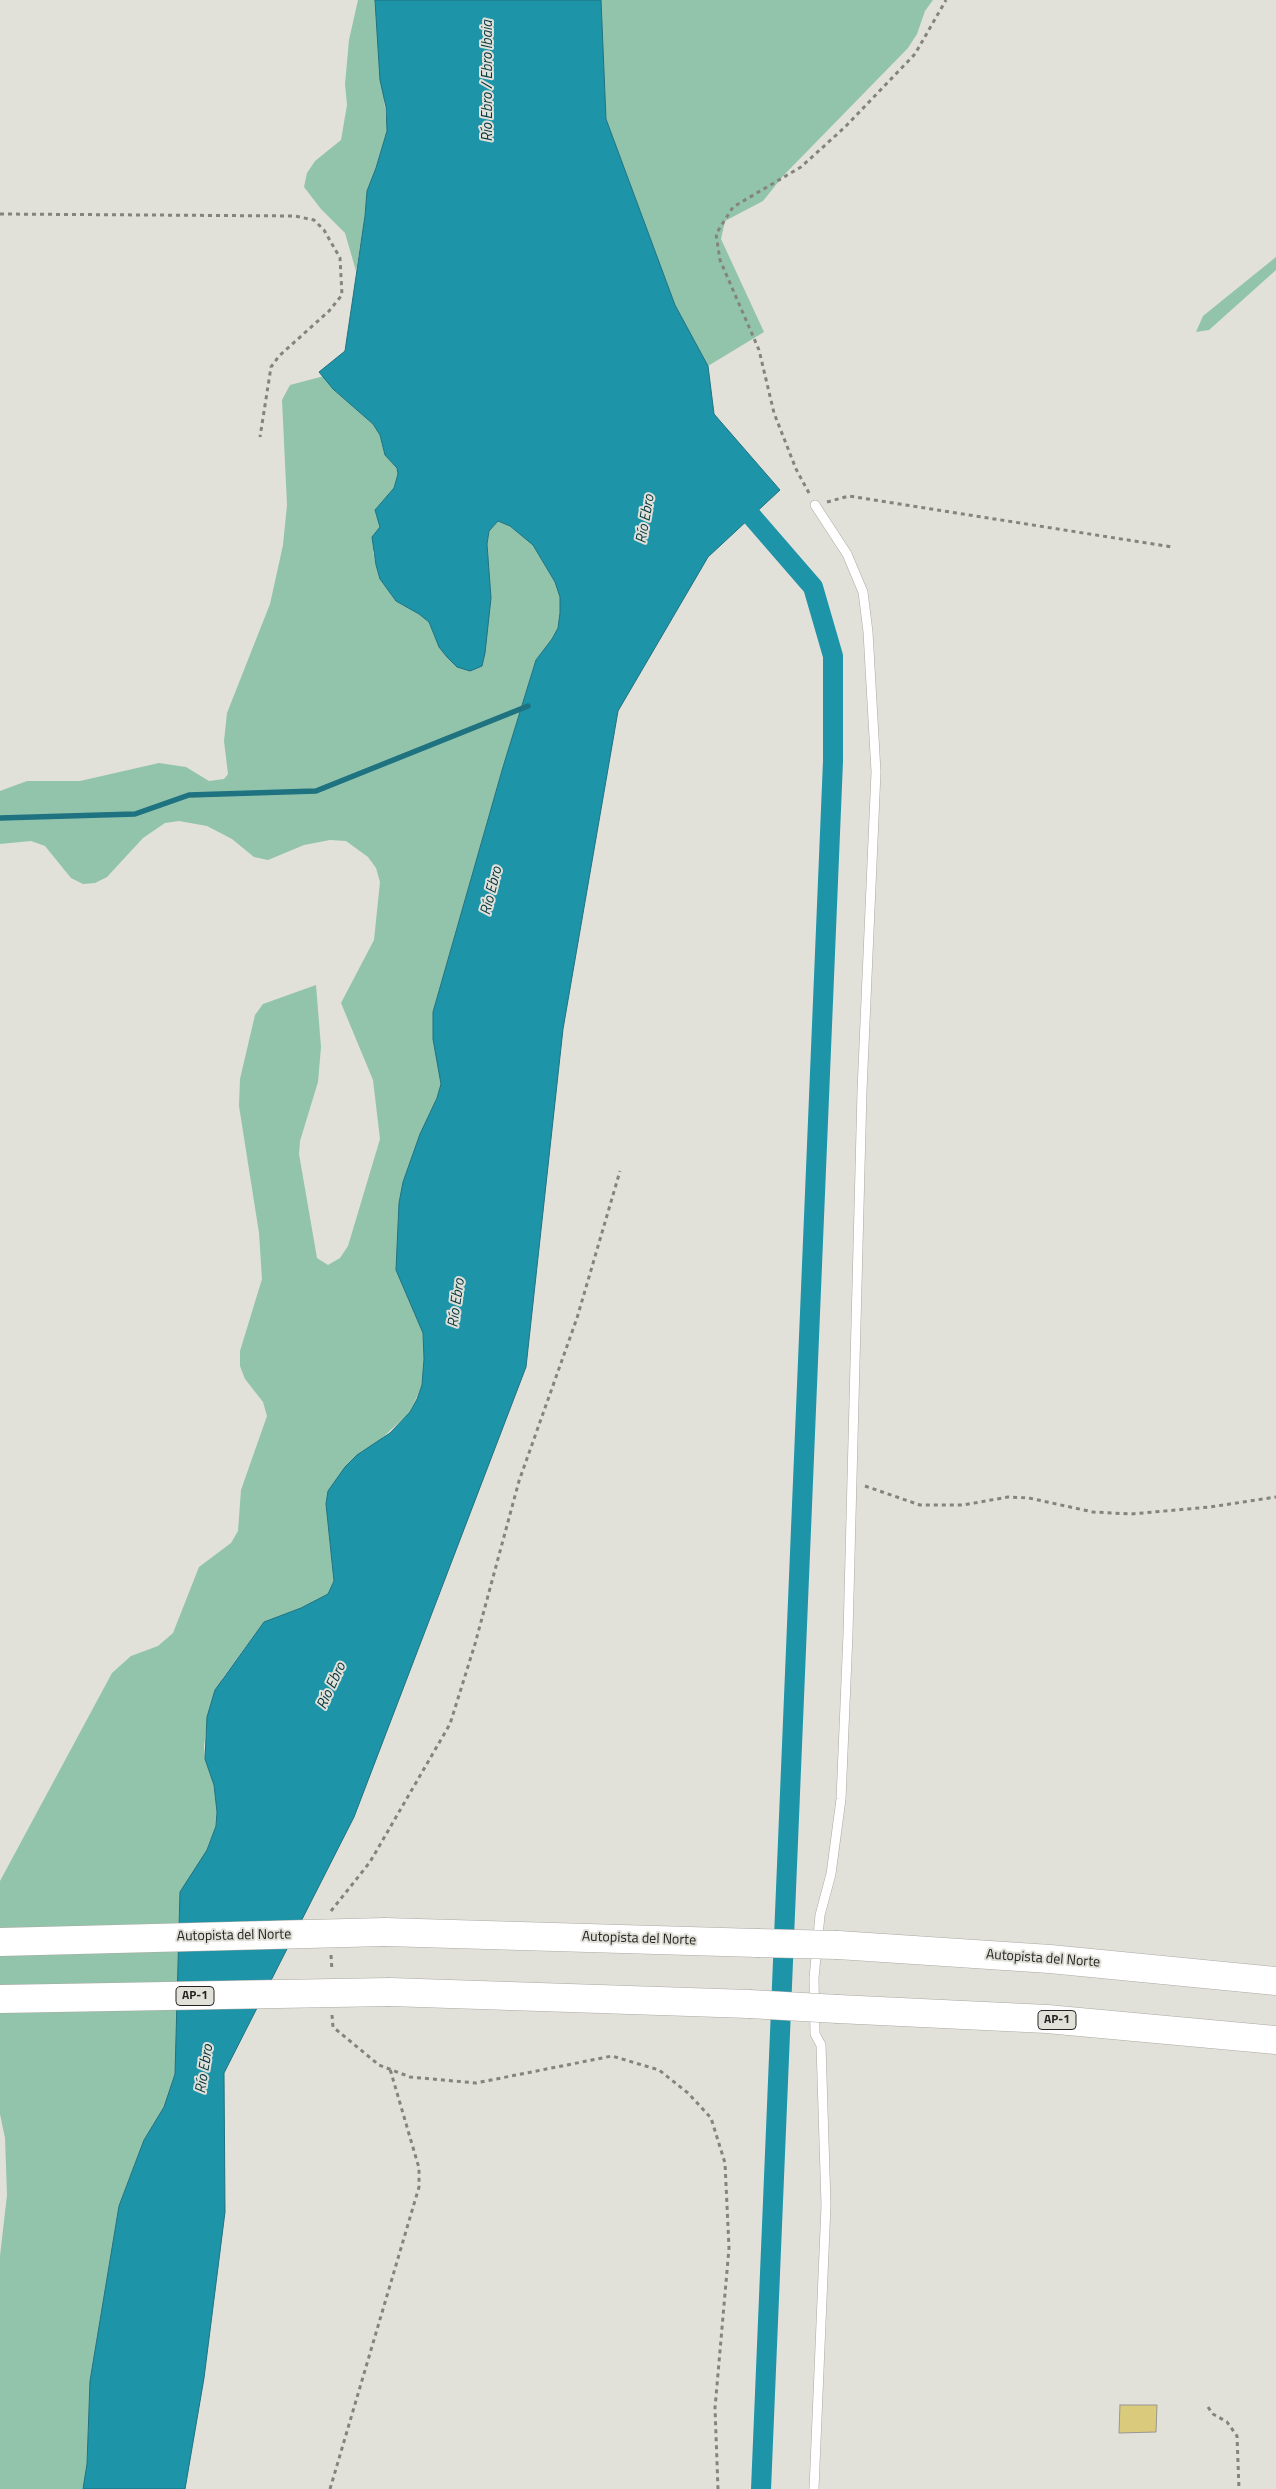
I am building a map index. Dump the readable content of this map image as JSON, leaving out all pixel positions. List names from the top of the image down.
{
  "streets": {
    "highway": ["Autopista del Norte", "AP-1"]
  },
  "water": ["Río Ebro / Ebro Ibaia", "Río Ebro"]
}
